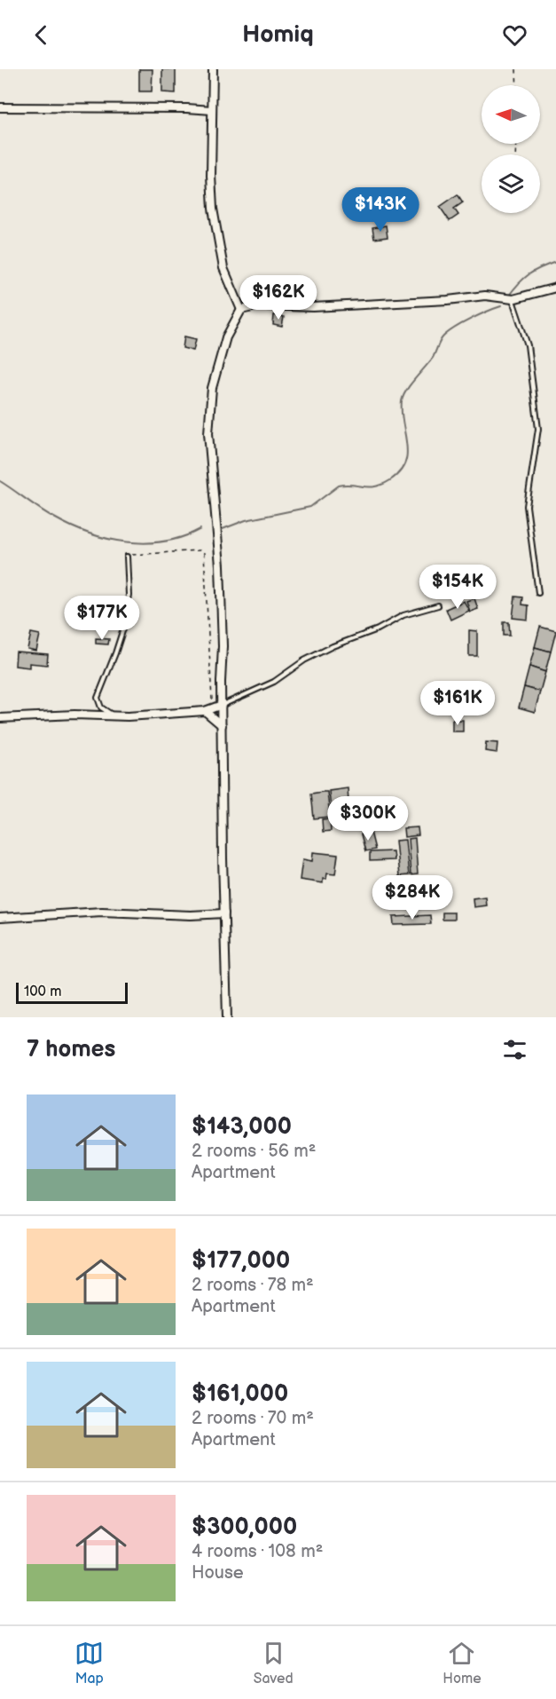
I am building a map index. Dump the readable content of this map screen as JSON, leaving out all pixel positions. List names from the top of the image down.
{
  "scale_bar": "100 m",
  "north": "left",
  "page": {
    "header": "Homiq",
    "price": [
      "$143K",
      "$162K",
      "$154K",
      "$177K",
      "$161K",
      "$300K",
      "$284K"
    ],
    "scale": "100 m",
    "heading": "7 homes",
    "list": [
      {
        "name": "$143,000",
        "note": "2 rooms · 56 m² · Apartment"
      },
      {
        "name": "$177,000",
        "note": "2 rooms · 78 m² · Apartment"
      },
      {
        "name": "$161,000",
        "note": "2 rooms · 70 m² · Apartment"
      },
      {
        "name": "$300,000",
        "note": "4 rooms · 108 m² · House"
      }
    ],
    "tabs": ["Map", "Saved", "Home"]
  }
}
